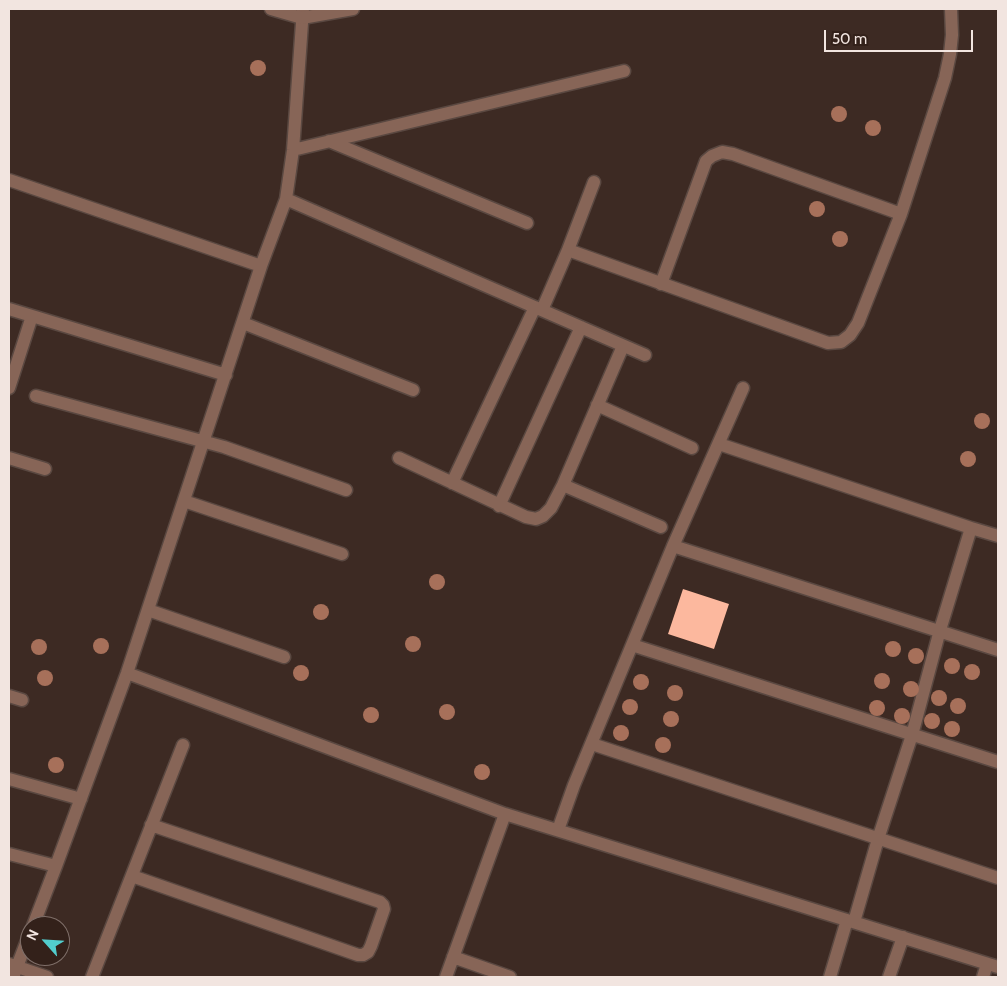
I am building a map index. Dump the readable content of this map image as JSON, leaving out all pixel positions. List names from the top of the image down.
{
  "scale_bar": "50 m",
  "north": "top left"
}
